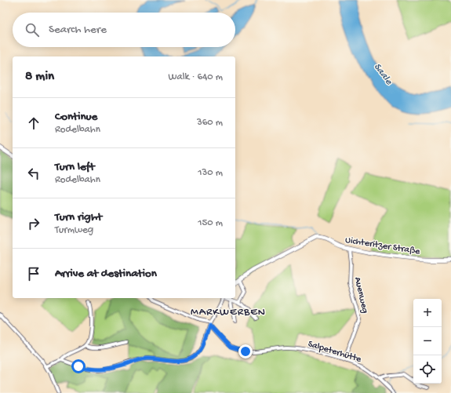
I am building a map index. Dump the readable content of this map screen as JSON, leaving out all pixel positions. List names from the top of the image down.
{
  "streets": {
    "main road": ["Uichteritzer Straße"],
    "street": ["Auenweg", "Salpeterhütte"]
  },
  "crossings": [
    ["Uichteritzer Straße", "Auenweg"],
    ["Auenweg", "Salpeterhütte"]
  ],
  "districts": ["MARKWERBEN"],
  "water": ["Saale"],
  "page": {
    "search": "Search here",
    "heading": ["8 min", "Walk · 640 m"],
    "list": [
      ["Continue", "Rodelbahn", "360 m"],
      ["Turn left", "Rodelbahn", "130 m"],
      ["Turn right", "Turmweg", "150 m"],
      "Arrive at destination"
    ],
    "map_buttons": ["+", "−"]
  }
}
